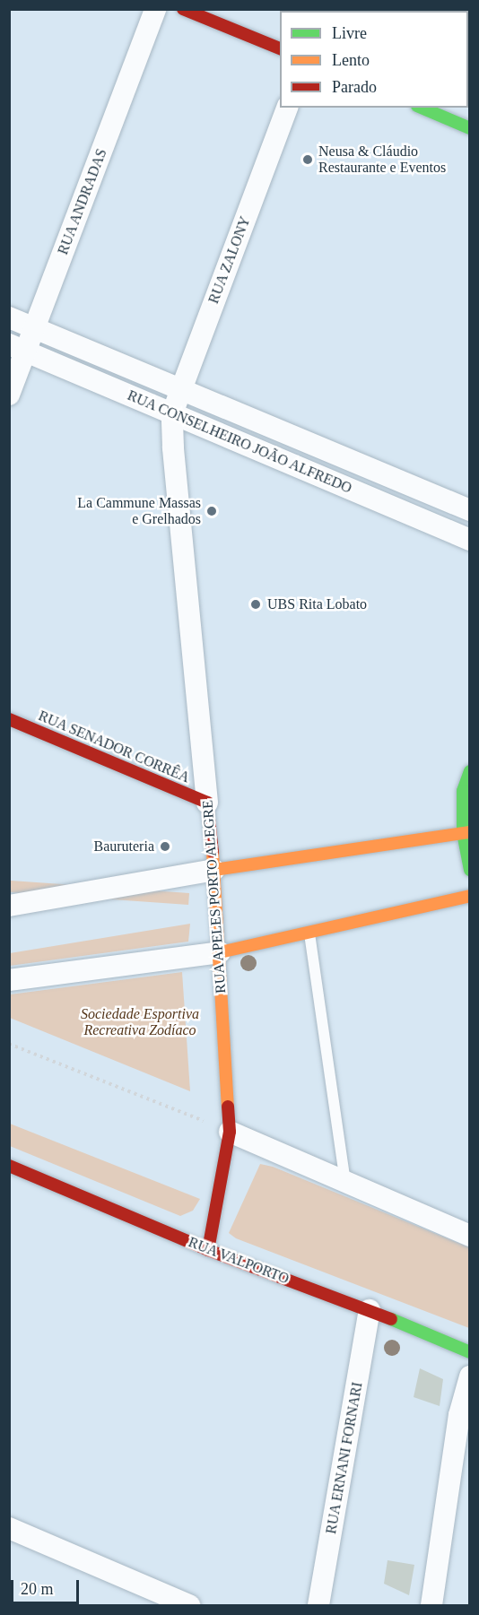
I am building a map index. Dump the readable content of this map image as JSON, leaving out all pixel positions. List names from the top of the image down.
{
  "streets": {
    "main road": ["RUA SENADOR CORRÊA", "RUA APELES PORTO ALEGRE", "RUA VALPORTO"],
    "street": [
      "RUA ANDRADAS",
      "RUA ZALONY",
      "RUA CONSELHEIRO JOÃO ALFREDO",
      "RUA ERNANI FORNARI"
    ]
  },
  "crossings": [
    ["RUA ANDRADAS", "RUA CONSELHEIRO JOÃO ALFREDO"],
    ["RUA ZALONY", "RUA CONSELHEIRO JOÃO ALFREDO"],
    ["RUA ZALONY", "RUA APELES PORTO ALEGRE"],
    ["RUA CONSELHEIRO JOÃO ALFREDO", "RUA APELES PORTO ALEGRE"],
    ["RUA SENADOR CORRÊA", "RUA APELES PORTO ALEGRE"],
    ["RUA APELES PORTO ALEGRE", "RUA VALPORTO"],
    ["RUA VALPORTO", "RUA ERNANI FORNARI"]
  ],
  "parks": ["Sociedade Esportiva Recreativa Zodíaco"],
  "places": [
    "Neusa & Cláudio Restaurante e Eventos",
    "La Cammune Massas e Grelhados",
    "UBS Rita Lobato",
    "Bauruteria"
  ],
  "legend": ["Livre", "Lento", "Parado"],
  "scale_bar": "20 m"
}
